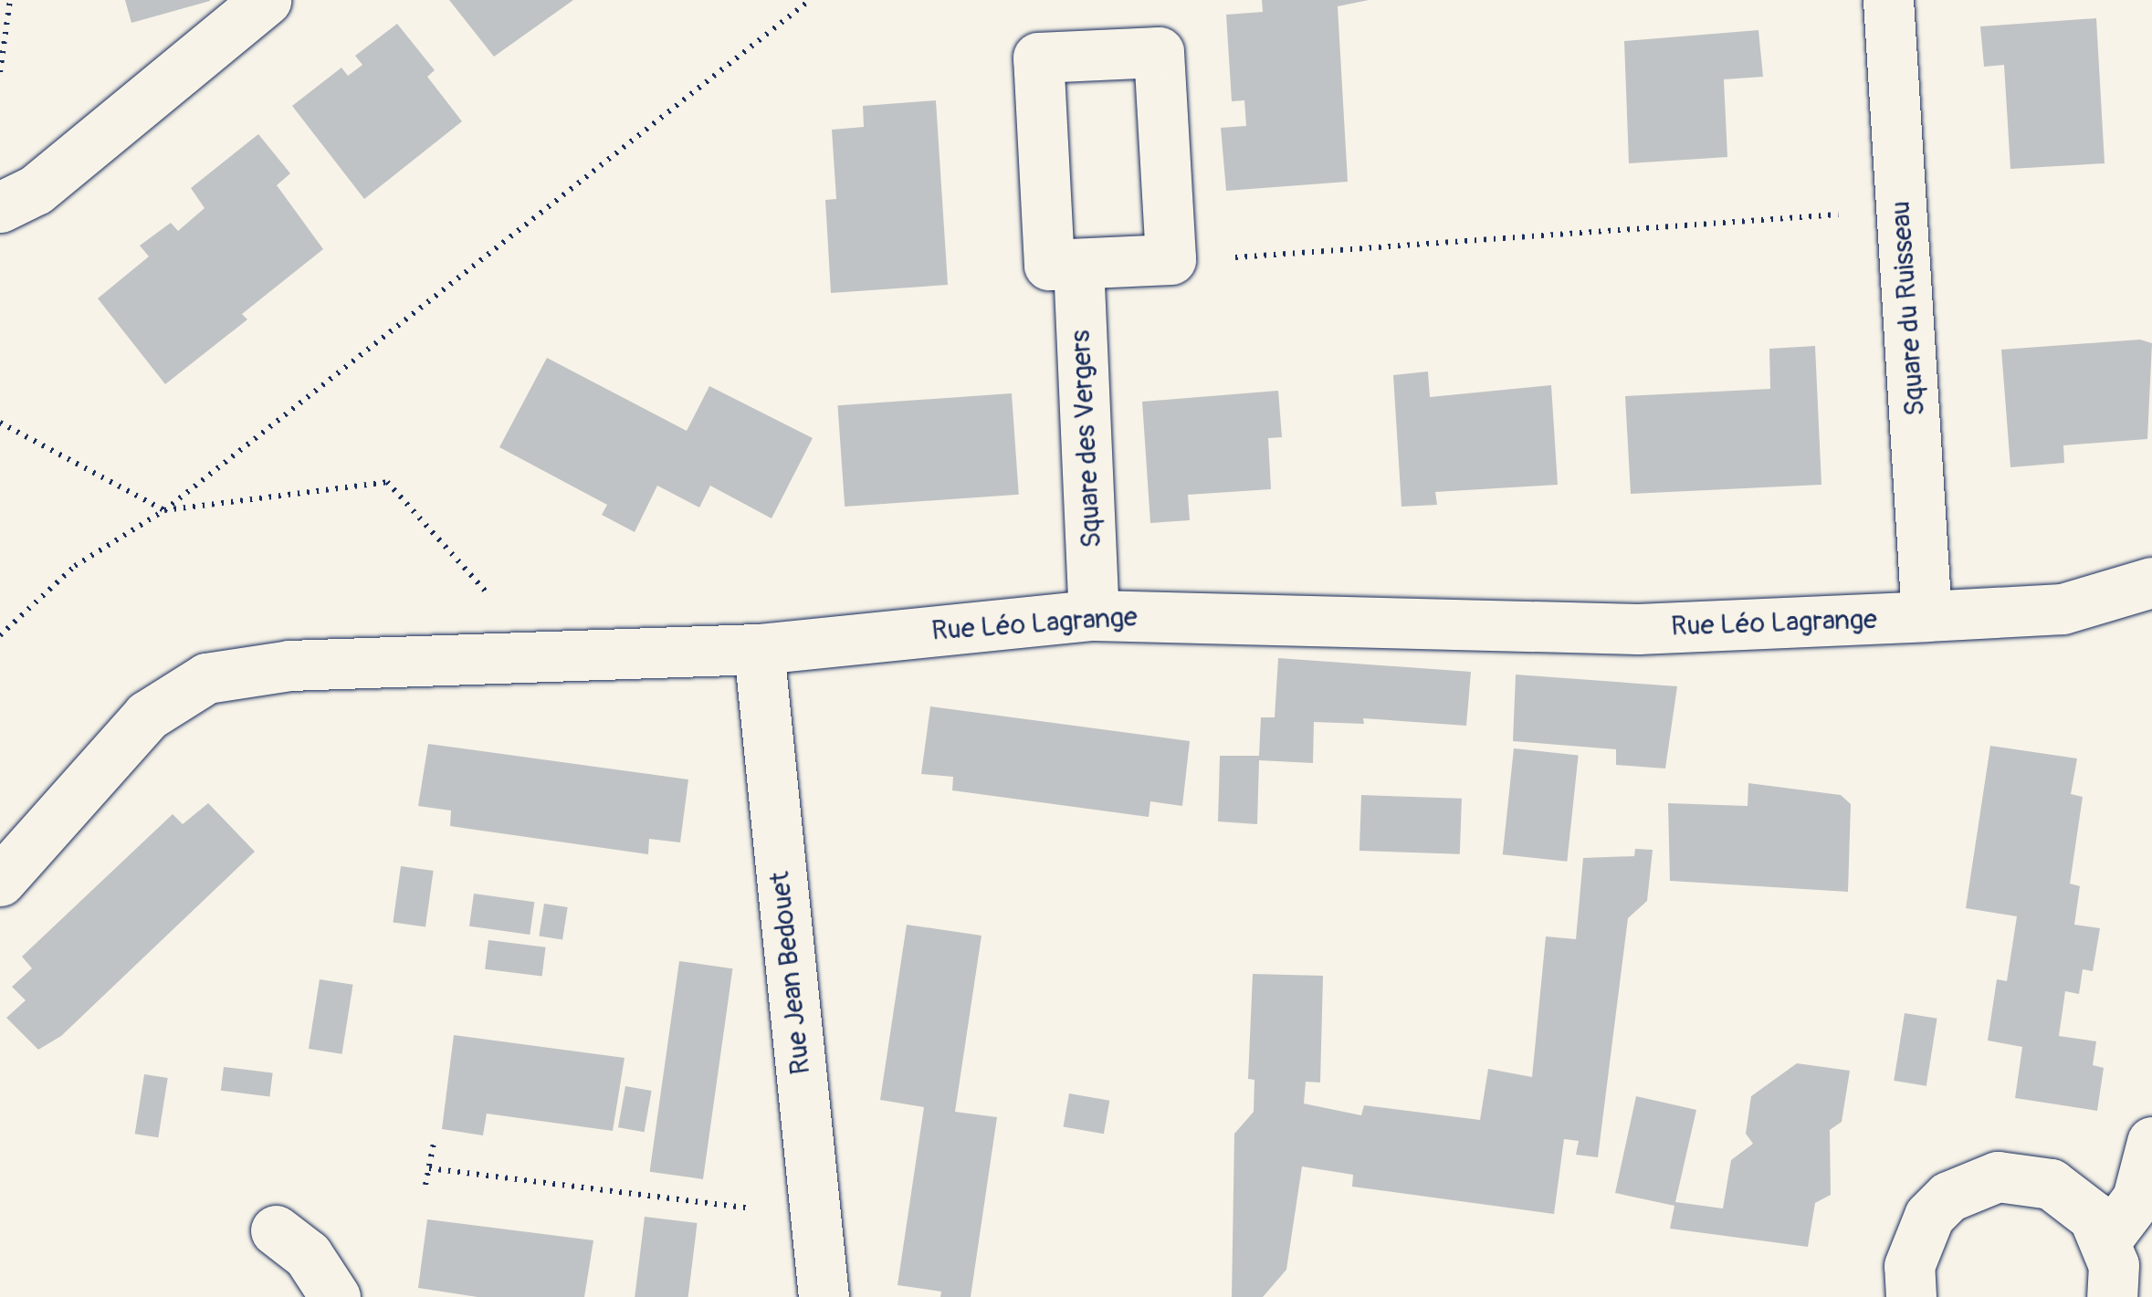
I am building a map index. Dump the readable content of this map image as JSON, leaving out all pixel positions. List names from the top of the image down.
{
  "streets": {
    "street": [
      "Square du Ruisseau",
      "Square des Vergers",
      "Rue Léo Lagrange",
      "Rue Jean Bedouet"
    ]
  },
  "crossings": [
    ["Square du Ruisseau", "Rue Léo Lagrange"],
    ["Square des Vergers", "Rue Léo Lagrange"],
    ["Rue Léo Lagrange", "Rue Jean Bedouet"]
  ]
}
